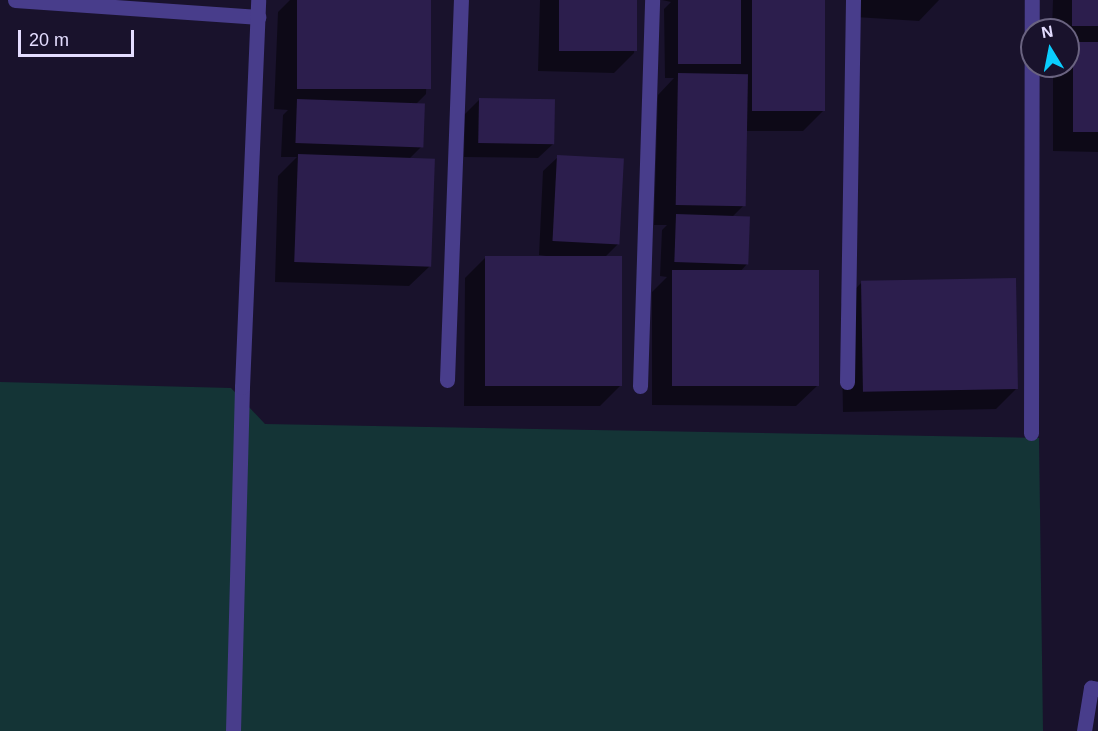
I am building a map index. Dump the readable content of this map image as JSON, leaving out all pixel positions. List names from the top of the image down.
{
  "scale_bar": "20 m",
  "north": "top"
}
